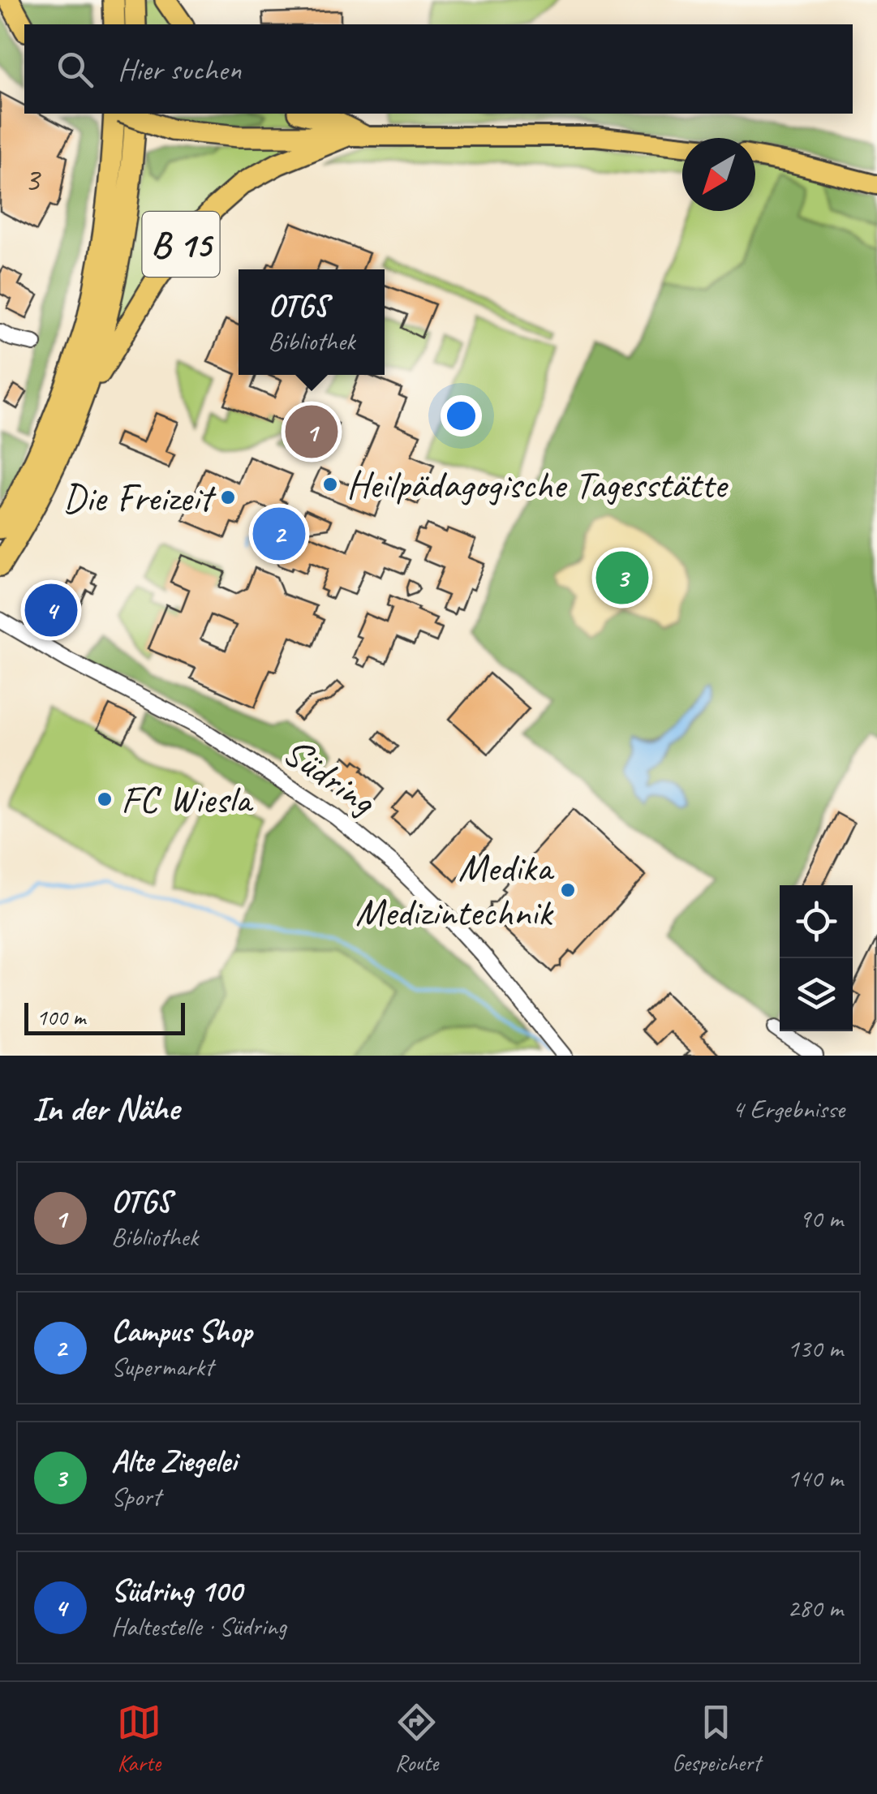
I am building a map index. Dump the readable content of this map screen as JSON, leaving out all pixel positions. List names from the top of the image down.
{
  "streets": {
    "highway": ["B 15"],
    "street": ["Südring"]
  },
  "places": [
    "Heilpädagogische Tagesstätte",
    "Die Freizeit",
    "FC Wiesla",
    "Medika Medizintechnik"
  ],
  "house_numbers": ["3"],
  "scale_bar": "100 m",
  "north": "bottom left",
  "page": {
    "search": "Hier suchen",
    "popup": ["OTGS", "Bibliothek"],
    "pins": [
      "1",
      "2",
      "3",
      "4"
    ],
    "scale": "100 m",
    "heading": ["In der Nähe", "4 Ergebnisse"],
    "list": [
      {
        "mark": "1",
        "name": "OTGS",
        "note": "Bibliothek",
        "value": "90 m"
      },
      {
        "mark": "2",
        "name": "Campus Shop",
        "note": "Supermarkt",
        "value": "130 m"
      },
      {
        "mark": "3",
        "name": "Alte Ziegelei",
        "note": "Sport",
        "value": "140 m"
      },
      {
        "mark": "4",
        "name": "Südring 100",
        "note": "Haltestelle · Südring",
        "value": "280 m"
      }
    ],
    "nav": ["Karte", "Route", "Gespeichert"]
  }
}
